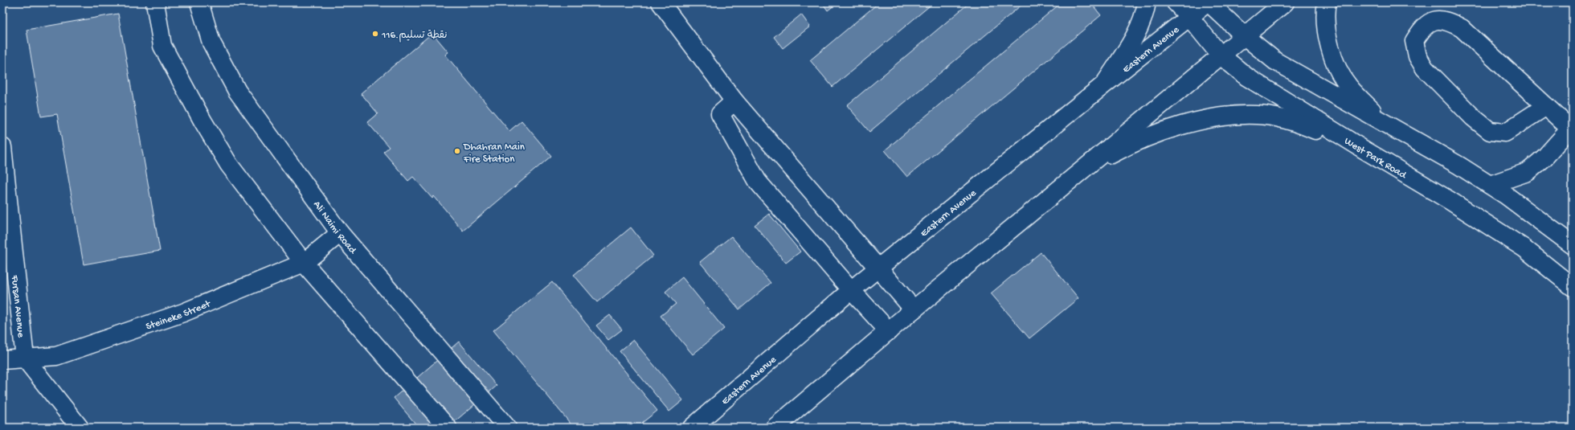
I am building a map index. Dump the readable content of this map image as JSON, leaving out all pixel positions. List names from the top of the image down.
{
  "streets": {
    "main road": [
      "Eastern Avenue",
      "West Park Road",
      "Ali Naimi Road",
      "Fursan Avenue",
      "Steineke Street"
    ]
  },
  "crossings": [
    ["Eastern Avenue", "West Park Road"],
    ["Ali Naimi Road", "Steineke Street"],
    ["Fursan Avenue", "Steineke Street"]
  ],
  "places": ["نقطة تسليم.116", "Dhahran Main Fire Station"]
}
